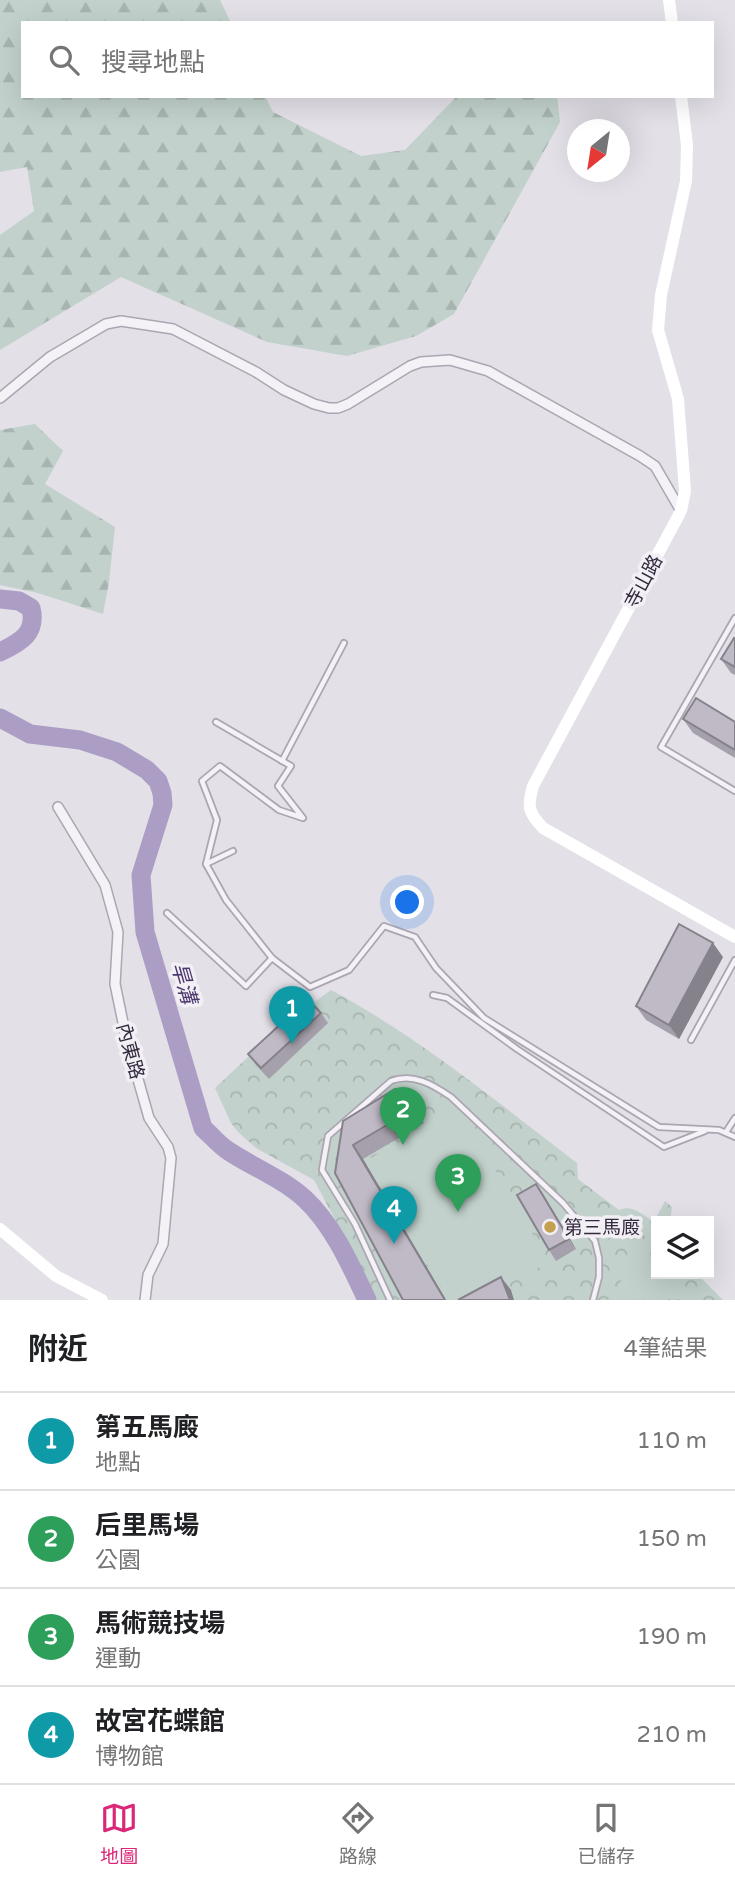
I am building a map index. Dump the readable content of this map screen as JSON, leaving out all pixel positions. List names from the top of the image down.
{
  "streets": {
    "street": ["寺山路", "內東路"]
  },
  "water": ["旱溝"],
  "places": ["第三馬廄"],
  "north": "bottom left",
  "page": {
    "search": "搜尋地點",
    "pins": [
      "1",
      "2",
      "3",
      "4"
    ],
    "heading": ["附近", "4筆結果"],
    "list": [
      {
        "mark": "1",
        "name": "第五馬廄",
        "note": "地點",
        "value": "110 m"
      },
      {
        "mark": "2",
        "name": "后里馬場",
        "note": "公園",
        "value": "150 m"
      },
      {
        "mark": "3",
        "name": "馬術競技場",
        "note": "運動",
        "value": "190 m"
      },
      {
        "mark": "4",
        "name": "故宮花蝶館",
        "note": "博物館",
        "value": "210 m"
      }
    ],
    "nav": ["地圖", "路線", "已儲存"]
  }
}
